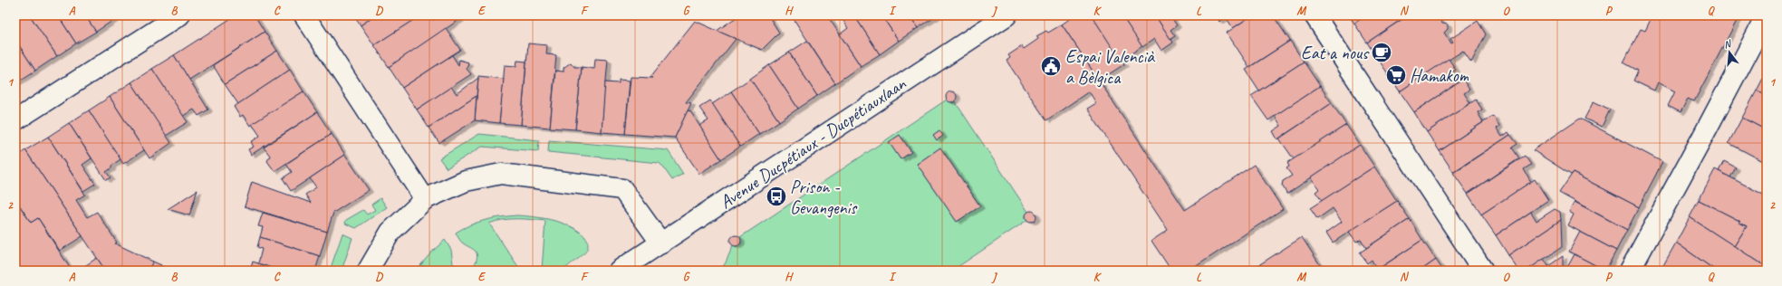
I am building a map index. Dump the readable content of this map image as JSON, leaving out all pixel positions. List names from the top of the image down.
{
  "streets": {
    "street": ["Avenue Ducpétiaux - Ducpétiauxlaan"]
  },
  "places": {
    "cafe": ["Eat a nous"],
    "public building": ["Espai Valencià a Bèlgica"],
    "supermarket": ["Hamakom"],
    "bus stop": ["Prison - Gevangenis"]
  },
  "north": "top",
  "grid": {
    "columns": [
      "A",
      "B",
      "C",
      "D",
      "E",
      "F",
      "G",
      "H",
      "I",
      "J",
      "K",
      "L",
      "M",
      "N",
      "O",
      "P",
      "Q"
    ],
    "rows": ["1", "2"]
  }
}
